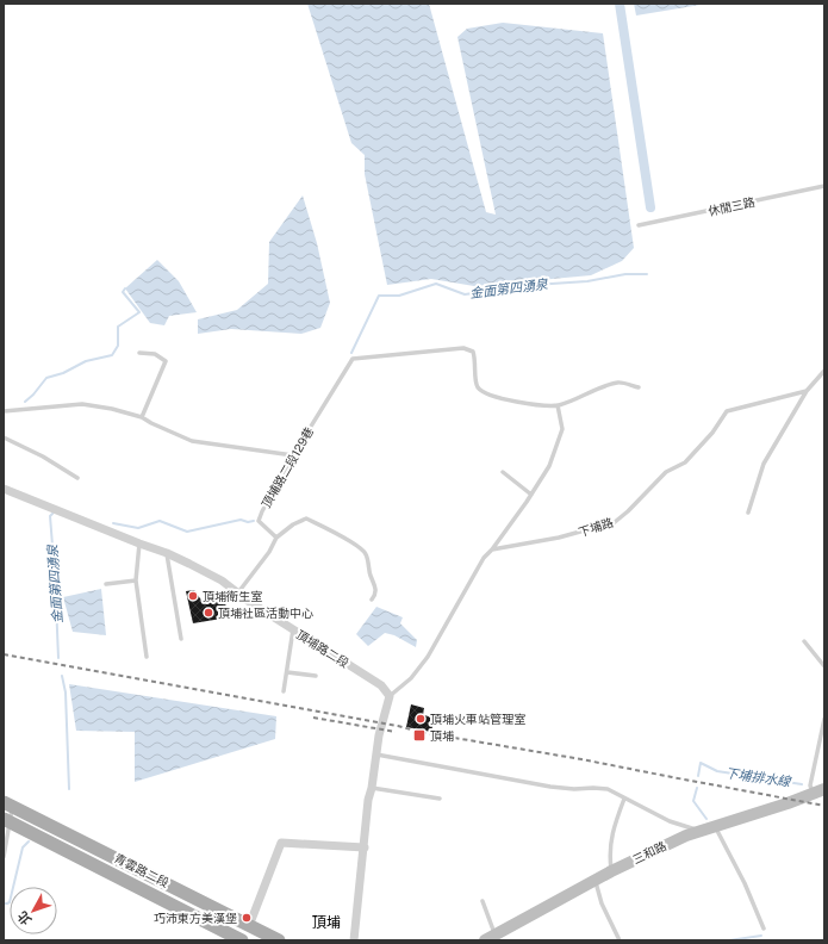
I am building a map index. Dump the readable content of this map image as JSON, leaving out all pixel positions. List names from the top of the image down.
{
  "streets": {
    "main road": ["三和路", "青雲路二段"],
    "street": ["頂埔路二段"],
    "lane": ["休閒三路", "頂埔路二段129巷", "下埔路"]
  },
  "districts": ["頂埔"],
  "water": ["金面第四湧泉", "下埔排水線"],
  "places": {
    "other": [
      "頂埔衛生室",
      "頂埔社區活動中心",
      "頂埔火車站管理室",
      "巧沛東方美漢堡"
    ],
    "transit": ["頂埔"]
  },
  "north": "bottom left"
}
